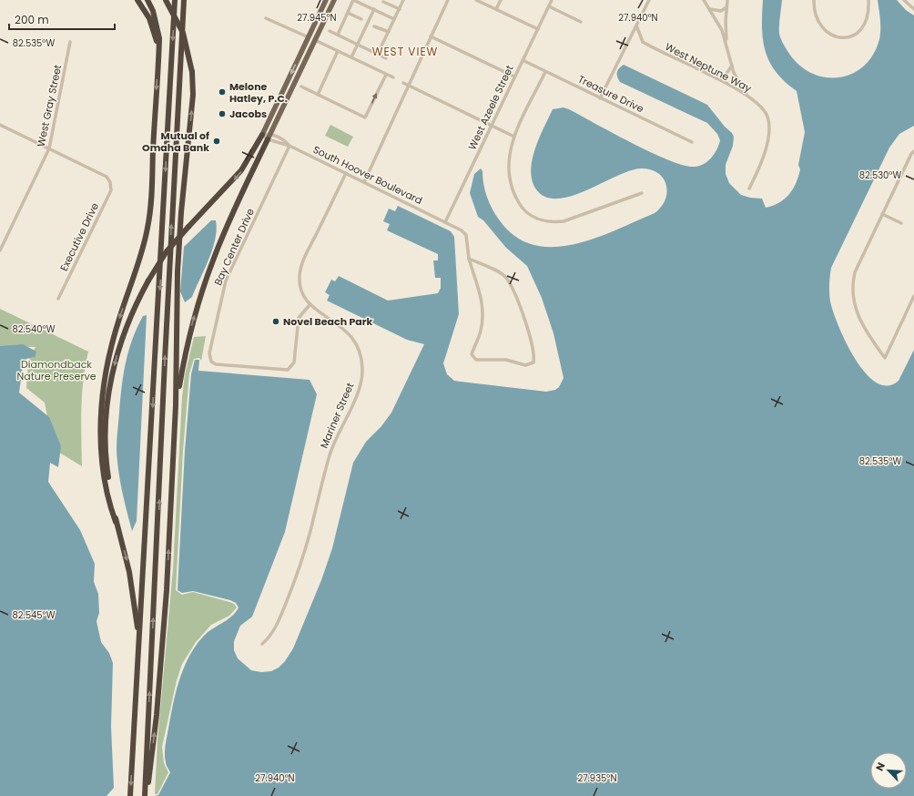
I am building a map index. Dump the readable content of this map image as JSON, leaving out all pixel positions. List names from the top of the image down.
{
  "streets": {
    "street": [
      "West Neptune Way",
      "Treasure Drive",
      "West Gray Street",
      "West Azeele Street",
      "South Hoover Boulevard",
      "Executive Drive",
      "Bay Center Drive",
      "Mariner Street"
    ]
  },
  "crossings": [
    ["Treasure Drive", "West Azeele Street"],
    ["West Gray Street", "Executive Drive"],
    ["West Azeele Street", "South Hoover Boulevard"],
    ["South Hoover Boulevard", "Bay Center Drive"],
    ["Bay Center Drive", "Mariner Street"]
  ],
  "districts": ["WEST VIEW"],
  "parks": ["Diamondback Nature Preserve"],
  "places": [
    "Melone Hatley, P.C.",
    "Jacobs",
    "Mutual of Omaha Bank",
    "Novel Beach Park"
  ],
  "scale_bar": "200 m",
  "north": "top left",
  "coordinates": [
    "27.945°N",
    "27.940°N",
    "82.535°W",
    "82.530°W",
    "82.540°W",
    "82.545°W",
    "27.935°N"
  ]
}
